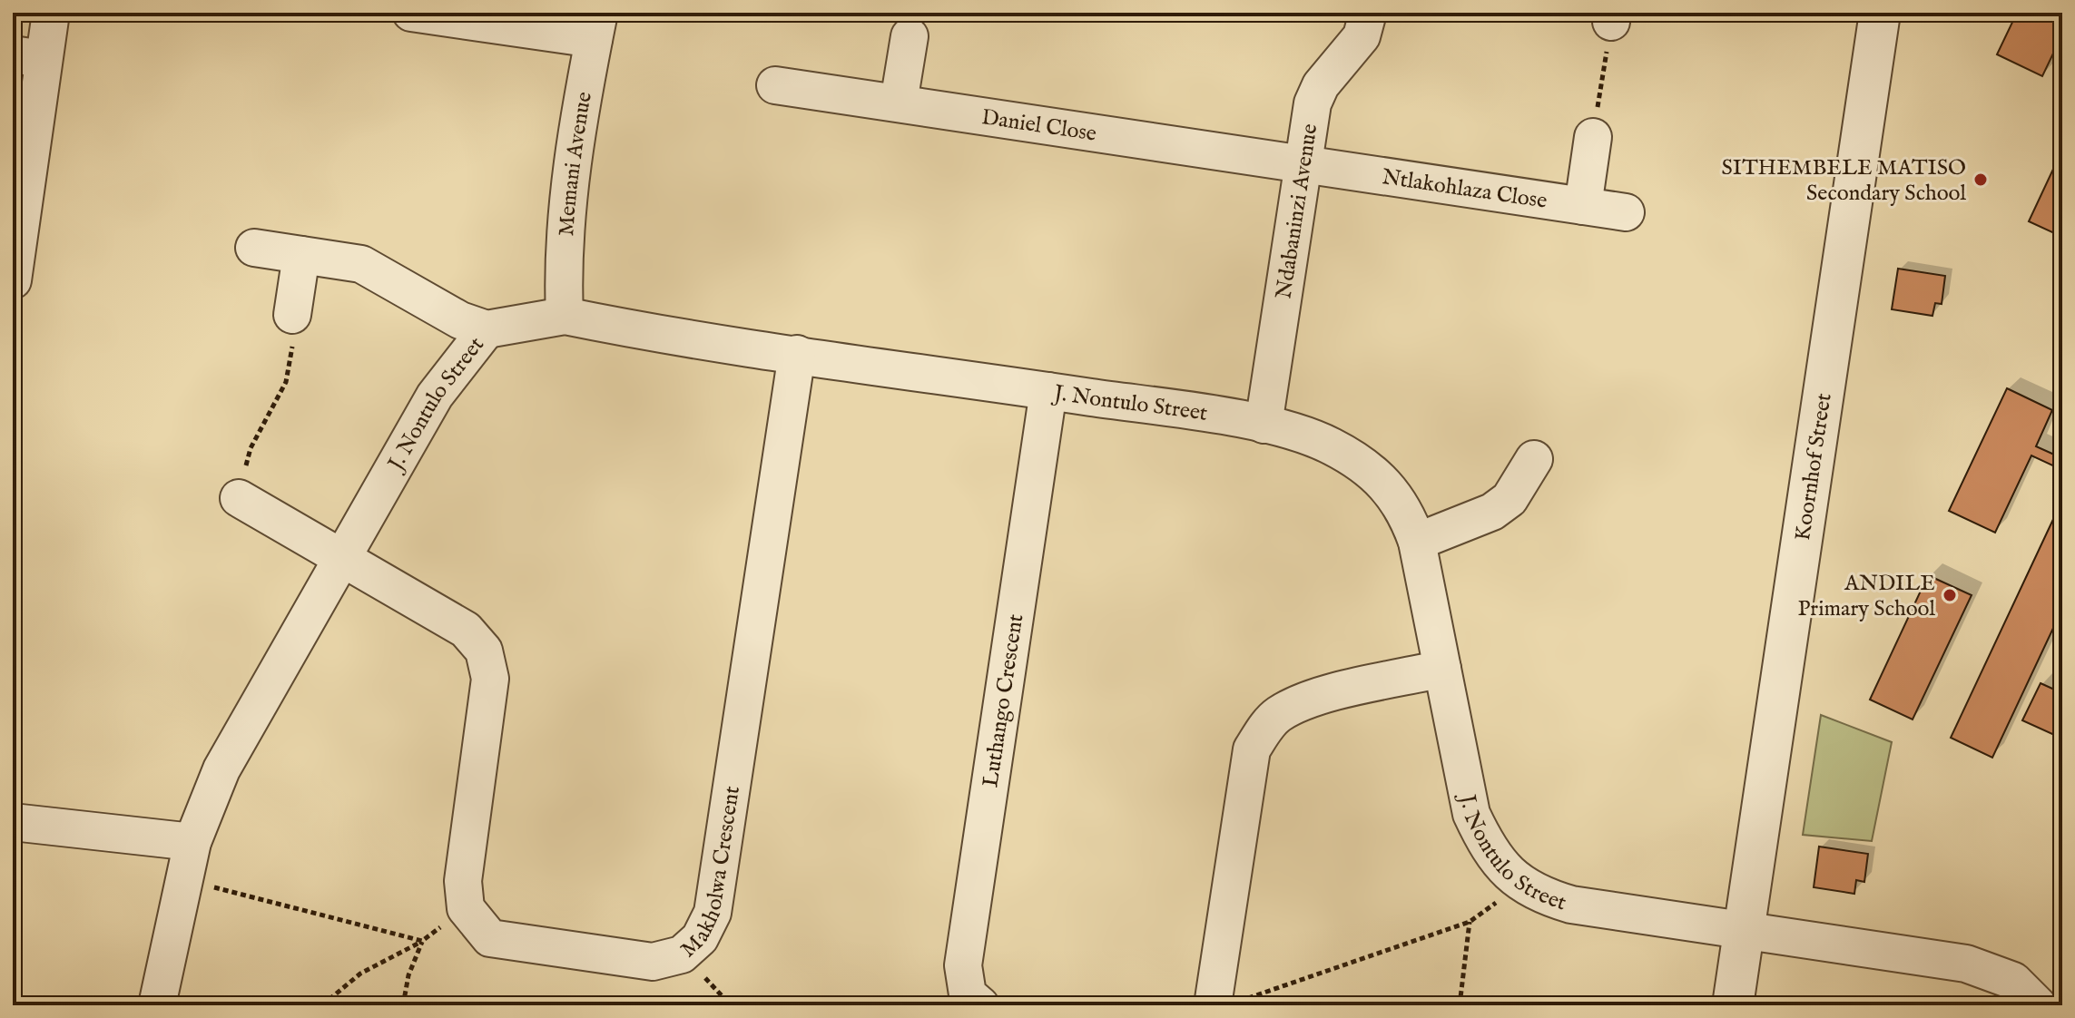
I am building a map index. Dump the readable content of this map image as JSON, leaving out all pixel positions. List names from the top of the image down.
{
  "streets": {
    "street": [
      "Daniel Close",
      "Memani Avenue",
      "Ntlakohlaza Close",
      "Ndabaninzi Avenue",
      "J. Nontulo Street",
      "Koornhof Street",
      "Luthango Crescent",
      "Makholwa Crescent"
    ]
  },
  "crossings": [
    ["Daniel Close", "Ntlakohlaza Close"],
    ["Daniel Close", "Ndabaninzi Avenue"],
    ["Memani Avenue", "J. Nontulo Street"],
    ["Ntlakohlaza Close", "Ndabaninzi Avenue"],
    ["Ndabaninzi Avenue", "J. Nontulo Street"],
    ["J. Nontulo Street", "Koornhof Street"],
    ["J. Nontulo Street", "Luthango Crescent"],
    ["J. Nontulo Street", "Makholwa Crescent"]
  ],
  "places": ["SITHEMBELE MATISO Secondary School", "ANDILE Primary School"]
}
